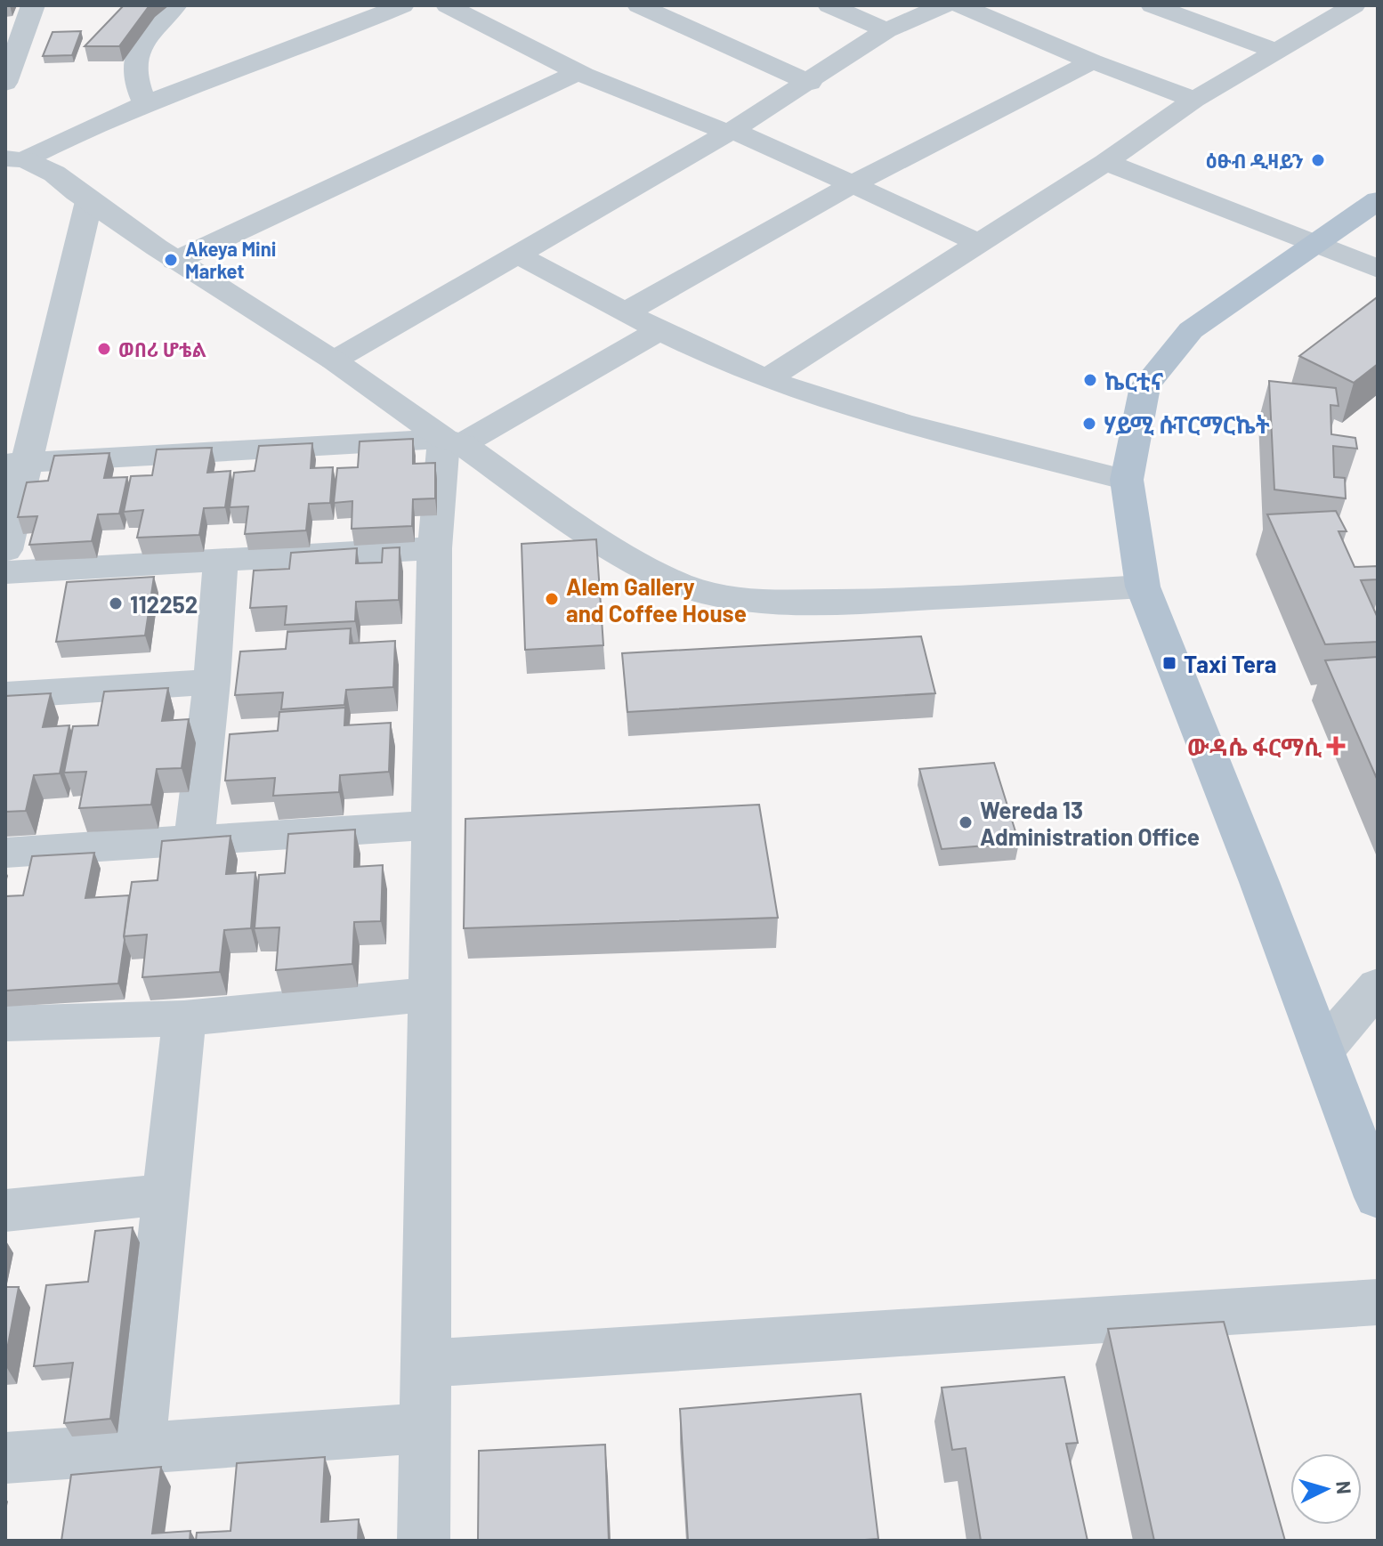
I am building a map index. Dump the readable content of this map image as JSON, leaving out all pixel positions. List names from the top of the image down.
{
  "places": {
    "other": [
      "ዕፁብ ዲዛይን",
      "Akeya Mini Market",
      "ወበሪ ሆቴል",
      "ኬርቲና",
      "ሃይሚ ሱፐርማርኬት",
      "Alem Gallery and Coffee House",
      "112252",
      "Wereda 13 Administration Office"
    ],
    "transit": ["Taxi Tera"],
    "health": ["ውዳሴ ፋርማሲ"]
  },
  "north": "right"
}
